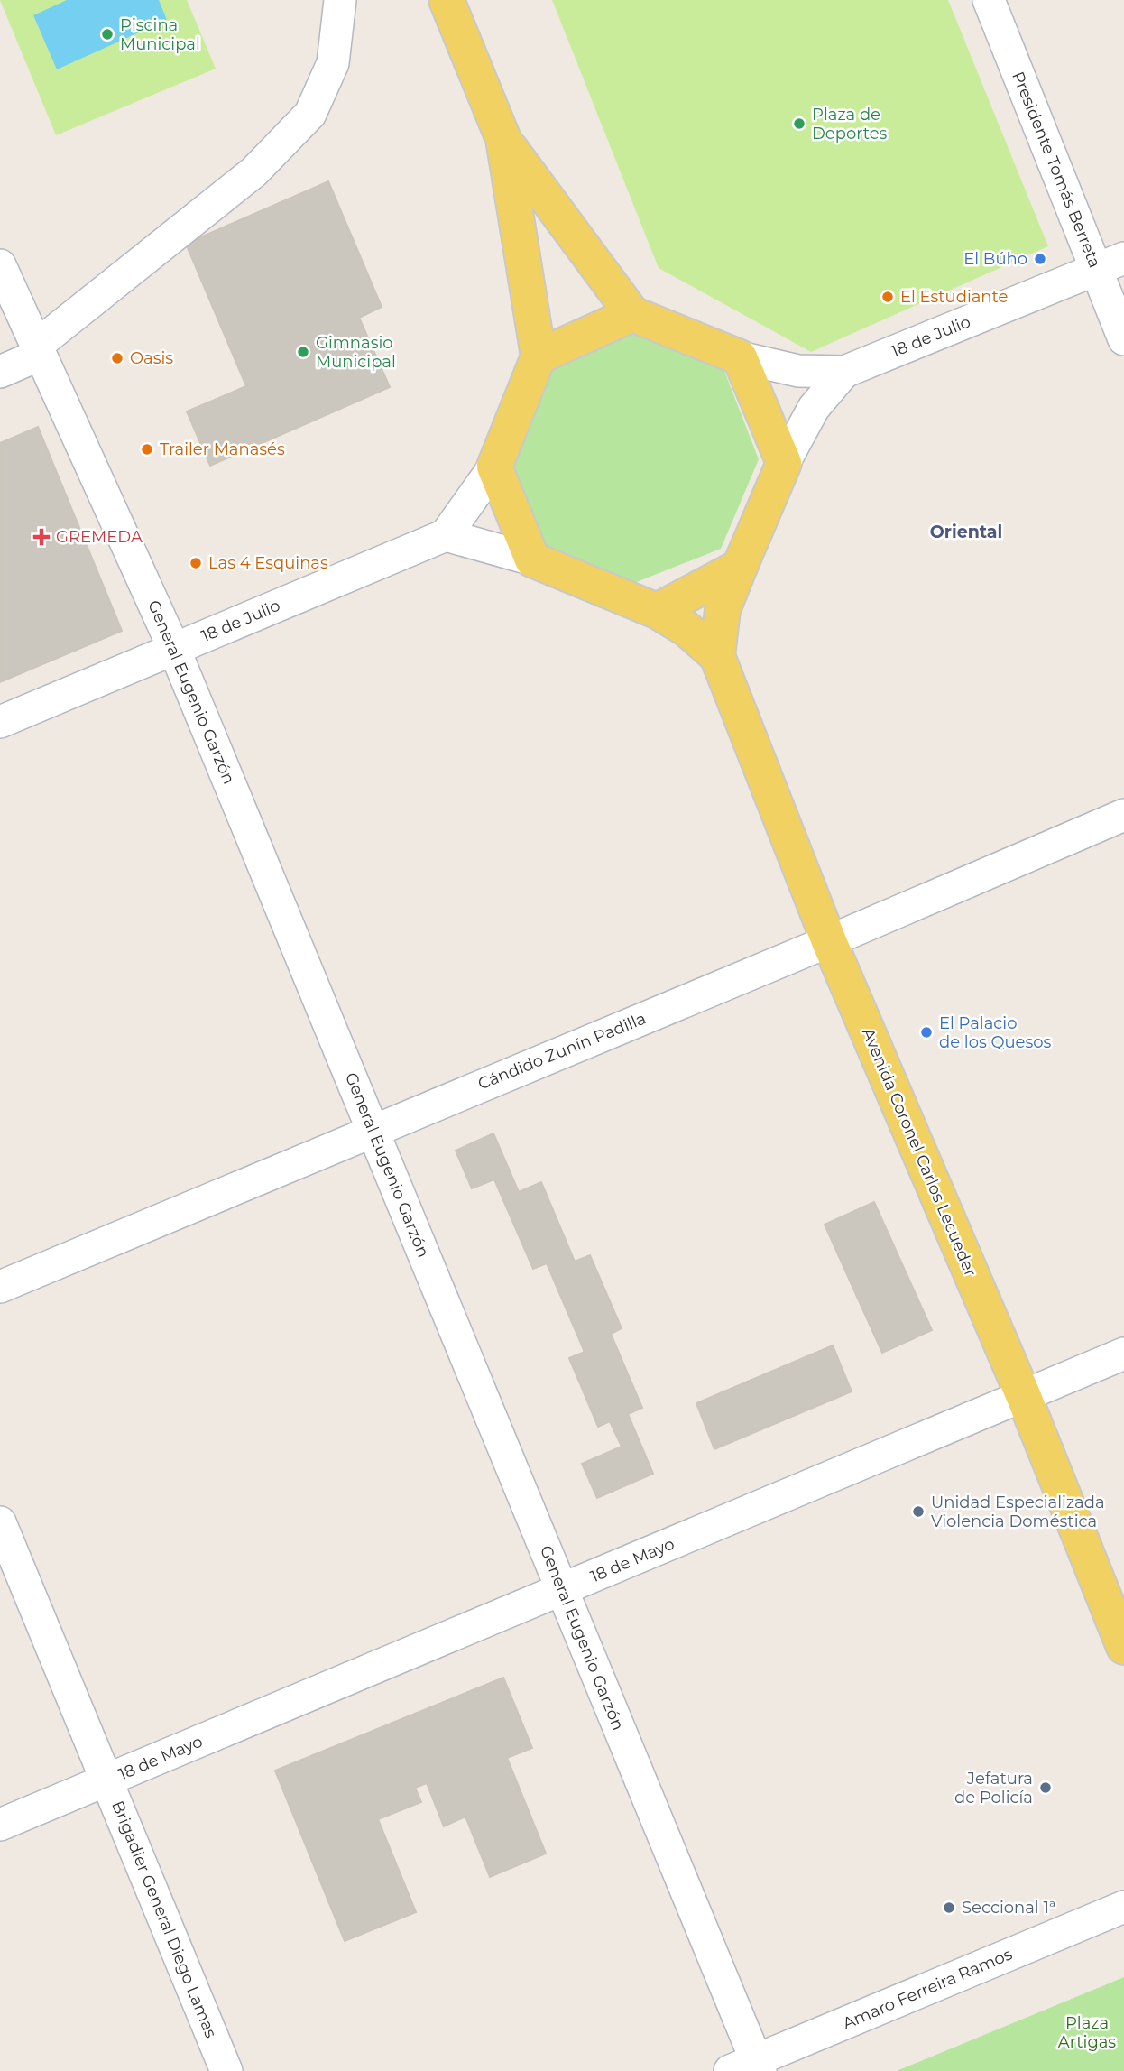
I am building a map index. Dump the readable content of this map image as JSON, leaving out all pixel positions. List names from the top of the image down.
{
  "streets": {
    "main road": ["Avenida Coronel Carlos Lecueder"],
    "street": [
      "Presidente Tomás Berreta",
      "18 de Julio",
      "General Eugenio Garzón",
      "Cándido Zunín Padilla",
      "18 de Mayo",
      "Brigadier General Diego Lamas",
      "Amaro Ferreira Ramos"
    ]
  },
  "crossings": [
    ["Presidente Tomás Berreta", "18 de Julio"],
    ["18 de Julio", "General Eugenio Garzón"],
    ["18 de Julio", "Avenida Coronel Carlos Lecueder"],
    ["General Eugenio Garzón", "Cándido Zunín Padilla"],
    ["General Eugenio Garzón", "18 de Mayo"],
    ["General Eugenio Garzón", "Amaro Ferreira Ramos"],
    ["Cándido Zunín Padilla", "Avenida Coronel Carlos Lecueder"],
    ["Avenida Coronel Carlos Lecueder", "18 de Mayo"],
    ["18 de Mayo", "Brigadier General Diego Lamas"]
  ],
  "districts": ["Oriental"],
  "parks": ["Plaza Artigas"],
  "places": {
    "other": [
      "Piscina Municipal",
      "Plaza de Deportes",
      "El Búho",
      "El Estudiante",
      "Gimnasio Municipal",
      "Oasis",
      "Trailer Manasés",
      "Las 4 Esquinas",
      "El Palacio de los Quesos",
      "Unidad Especializada Violencia Doméstica",
      "Jefatura de Policía",
      "Seccional 1ª"
    ],
    "health": ["GREMEDA"]
  }
}
